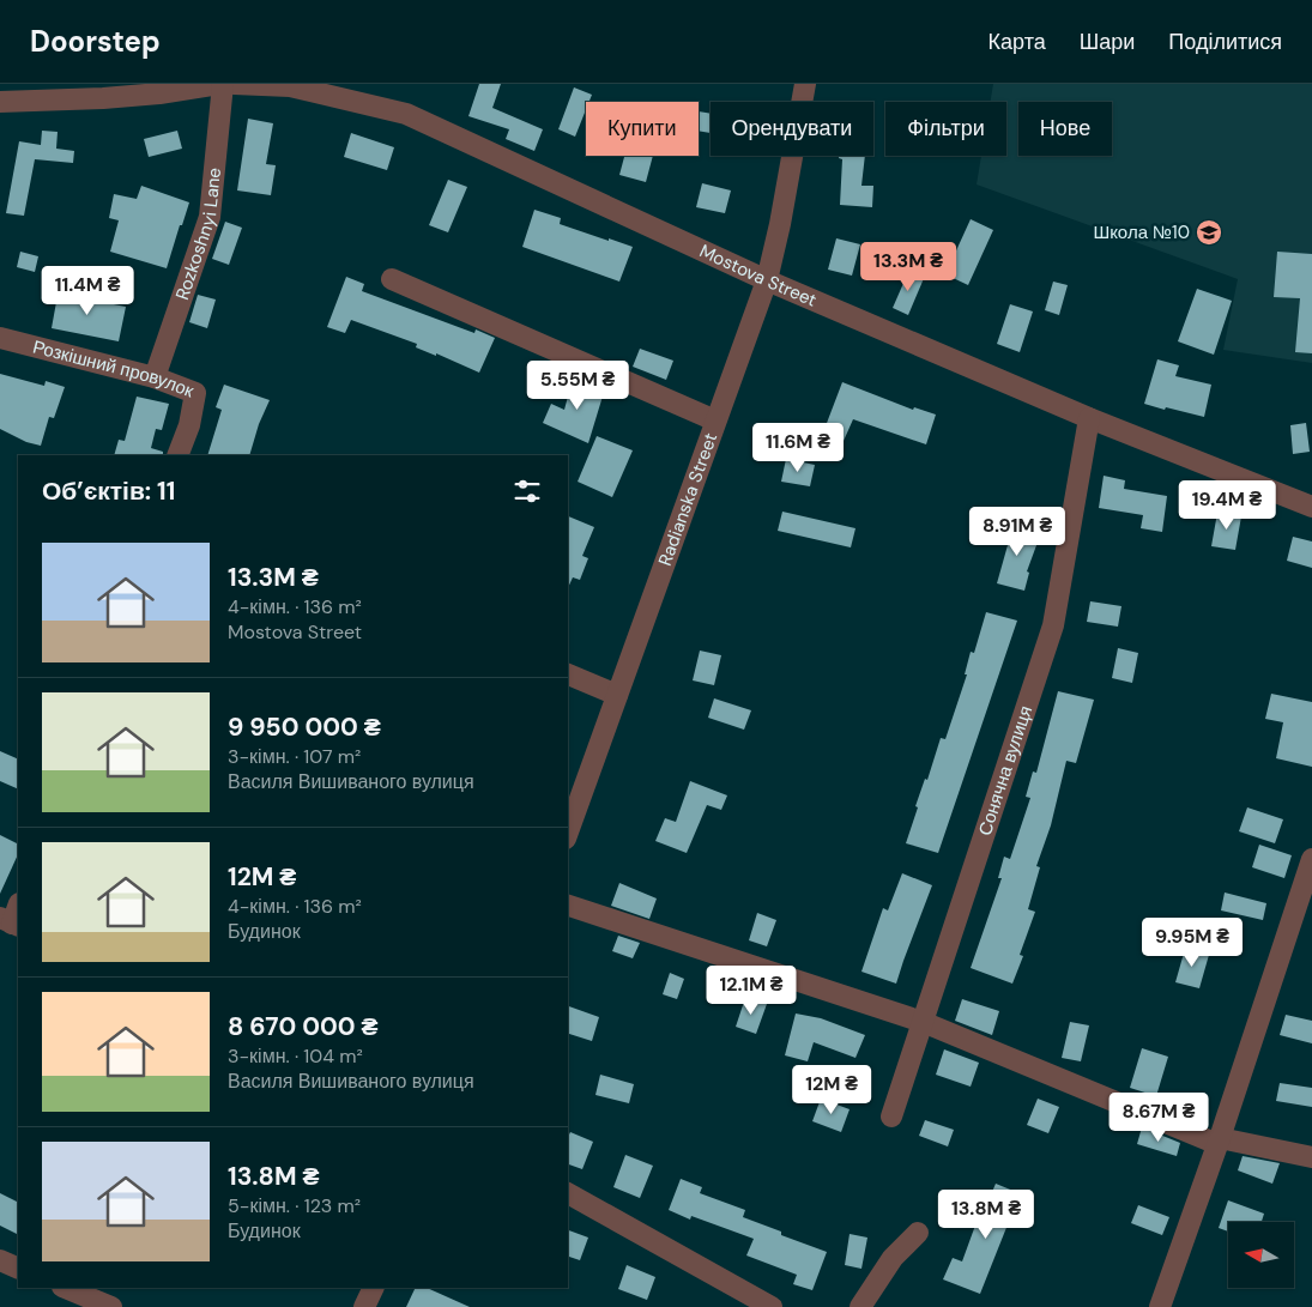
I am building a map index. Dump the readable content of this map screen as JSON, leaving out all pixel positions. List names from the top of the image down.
{
  "streets": {
    "street": [
      "Rozkoshnyi Lane",
      "Mostova Street",
      "Розкішний провулок",
      "Radianska Street",
      "Сонячна вулиця"
    ]
  },
  "crossings": [
    ["Rozkoshnyi Lane", "Розкішний провулок"],
    ["Mostova Street", "Radianska Street"],
    ["Mostova Street", "Сонячна вулиця"]
  ],
  "places": {
    "school or university": ["Школа №10"]
  },
  "north": "left",
  "page": {
    "header": "Doorstep",
    "nav": ["Карта", "Шари", "Поділитися"],
    "chip": [
      "Купити",
      "Орендувати",
      "Фільтри",
      "Нове"
    ],
    "price": [
      "13.3M ₴",
      "11.4M ₴",
      "5.55M ₴",
      "11.6M ₴",
      "19.4M ₴",
      "8.91M ₴",
      "9.95M ₴",
      "12.1M ₴",
      "12M ₴",
      "8.67M ₴",
      "13.8M ₴"
    ],
    "heading": "Об’єктів: 11",
    "list": [
      {
        "name": "13.3M ₴",
        "note": "4-кімн. · 136 m² · Mostova Street"
      },
      {
        "name": "9 950 000 ₴",
        "note": "3-кімн. · 107 m² · Василя Вишиваного вулиця"
      },
      {
        "name": "12M ₴",
        "note": "4-кімн. · 136 m² · Будинок"
      },
      {
        "name": "8 670 000 ₴",
        "note": "3-кімн. · 104 m² · Василя Вишиваного вулиця"
      },
      {
        "name": "13.8M ₴",
        "note": "5-кімн. · 123 m² · Будинок"
      }
    ]
  }
}
